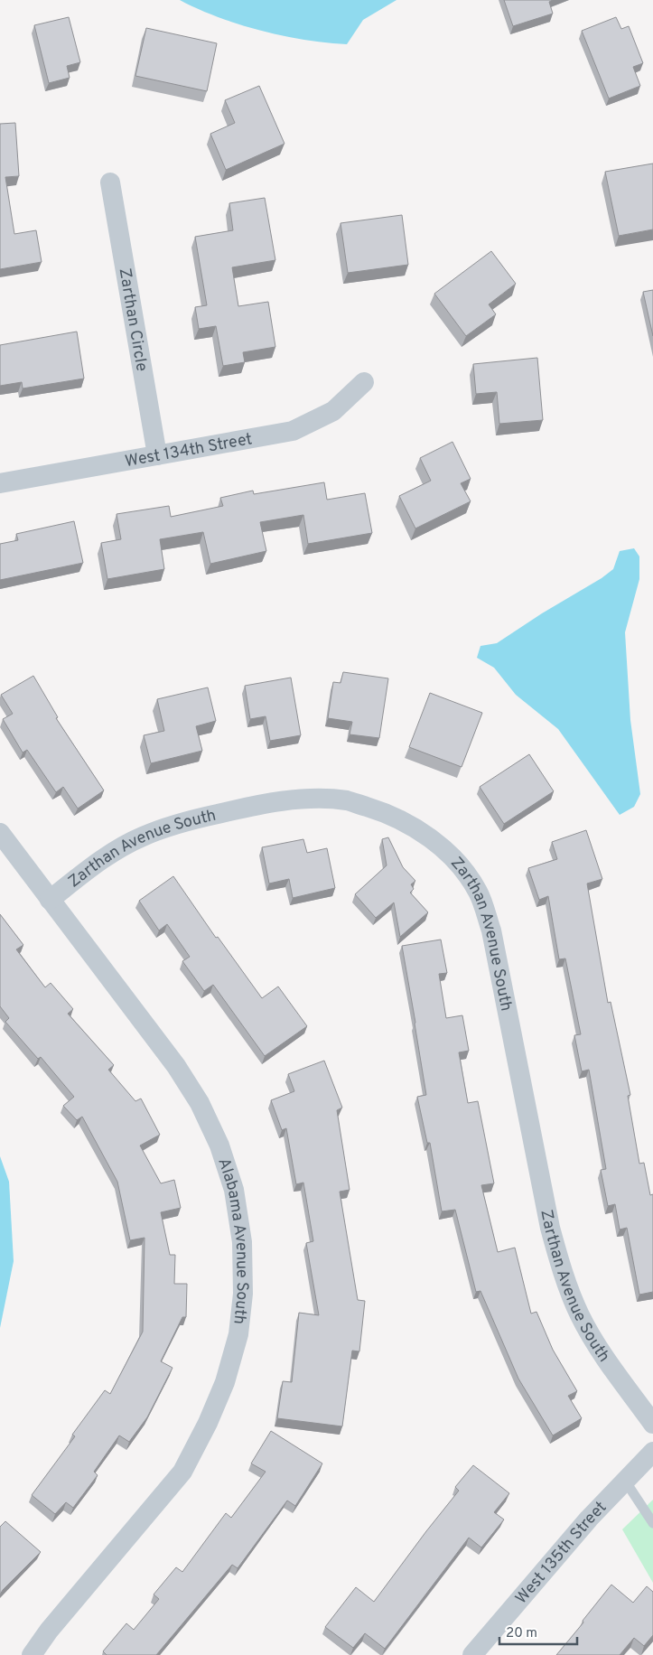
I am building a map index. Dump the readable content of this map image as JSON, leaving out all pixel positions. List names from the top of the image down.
{
  "streets": {
    "street": [
      "Zarthan Circle",
      "West 134th Street",
      "Zarthan Avenue South",
      "Alabama Avenue South",
      "West 135th Street"
    ]
  },
  "crossings": [
    ["Zarthan Circle", "West 134th Street"],
    ["Zarthan Avenue South", "Alabama Avenue South"]
  ],
  "scale_bar": "20 m"
}
